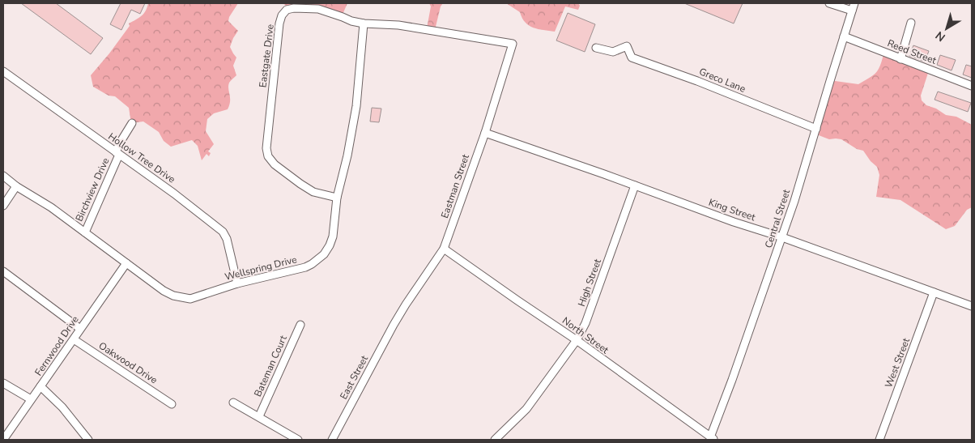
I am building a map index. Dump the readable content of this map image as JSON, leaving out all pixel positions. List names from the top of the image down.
{
  "streets": {
    "street": [
      "Reed Street",
      "Eastgate Drive",
      "Greco Lane",
      "Hollow Tree Drive",
      "Eastman Street",
      "Birchview Drive",
      "King Street",
      "Central Street",
      "Wellspring Drive",
      "High Street",
      "North Street",
      "Fernwood Drive",
      "Oakwood Drive",
      "West Street",
      "Bateman Court",
      "East Street"
    ]
  },
  "crossings": [
    ["Reed Street", "Central Street"],
    ["Eastgate Drive", "Eastman Street"],
    ["Eastgate Drive", "Wellspring Drive"],
    ["Greco Lane", "Central Street"],
    ["Hollow Tree Drive", "Birchview Drive"],
    ["Hollow Tree Drive", "Wellspring Drive"],
    ["Eastman Street", "King Street"],
    ["Eastman Street", "North Street"],
    ["Eastman Street", "East Street"],
    ["Birchview Drive", "Wellspring Drive"],
    ["King Street", "Central Street"],
    ["King Street", "High Street"],
    ["King Street", "West Street"],
    ["Central Street", "North Street"],
    ["Wellspring Drive", "Fernwood Drive"],
    ["High Street", "North Street"],
    ["Fernwood Drive", "Oakwood Drive"]
  ],
  "north": "bottom left"
}
